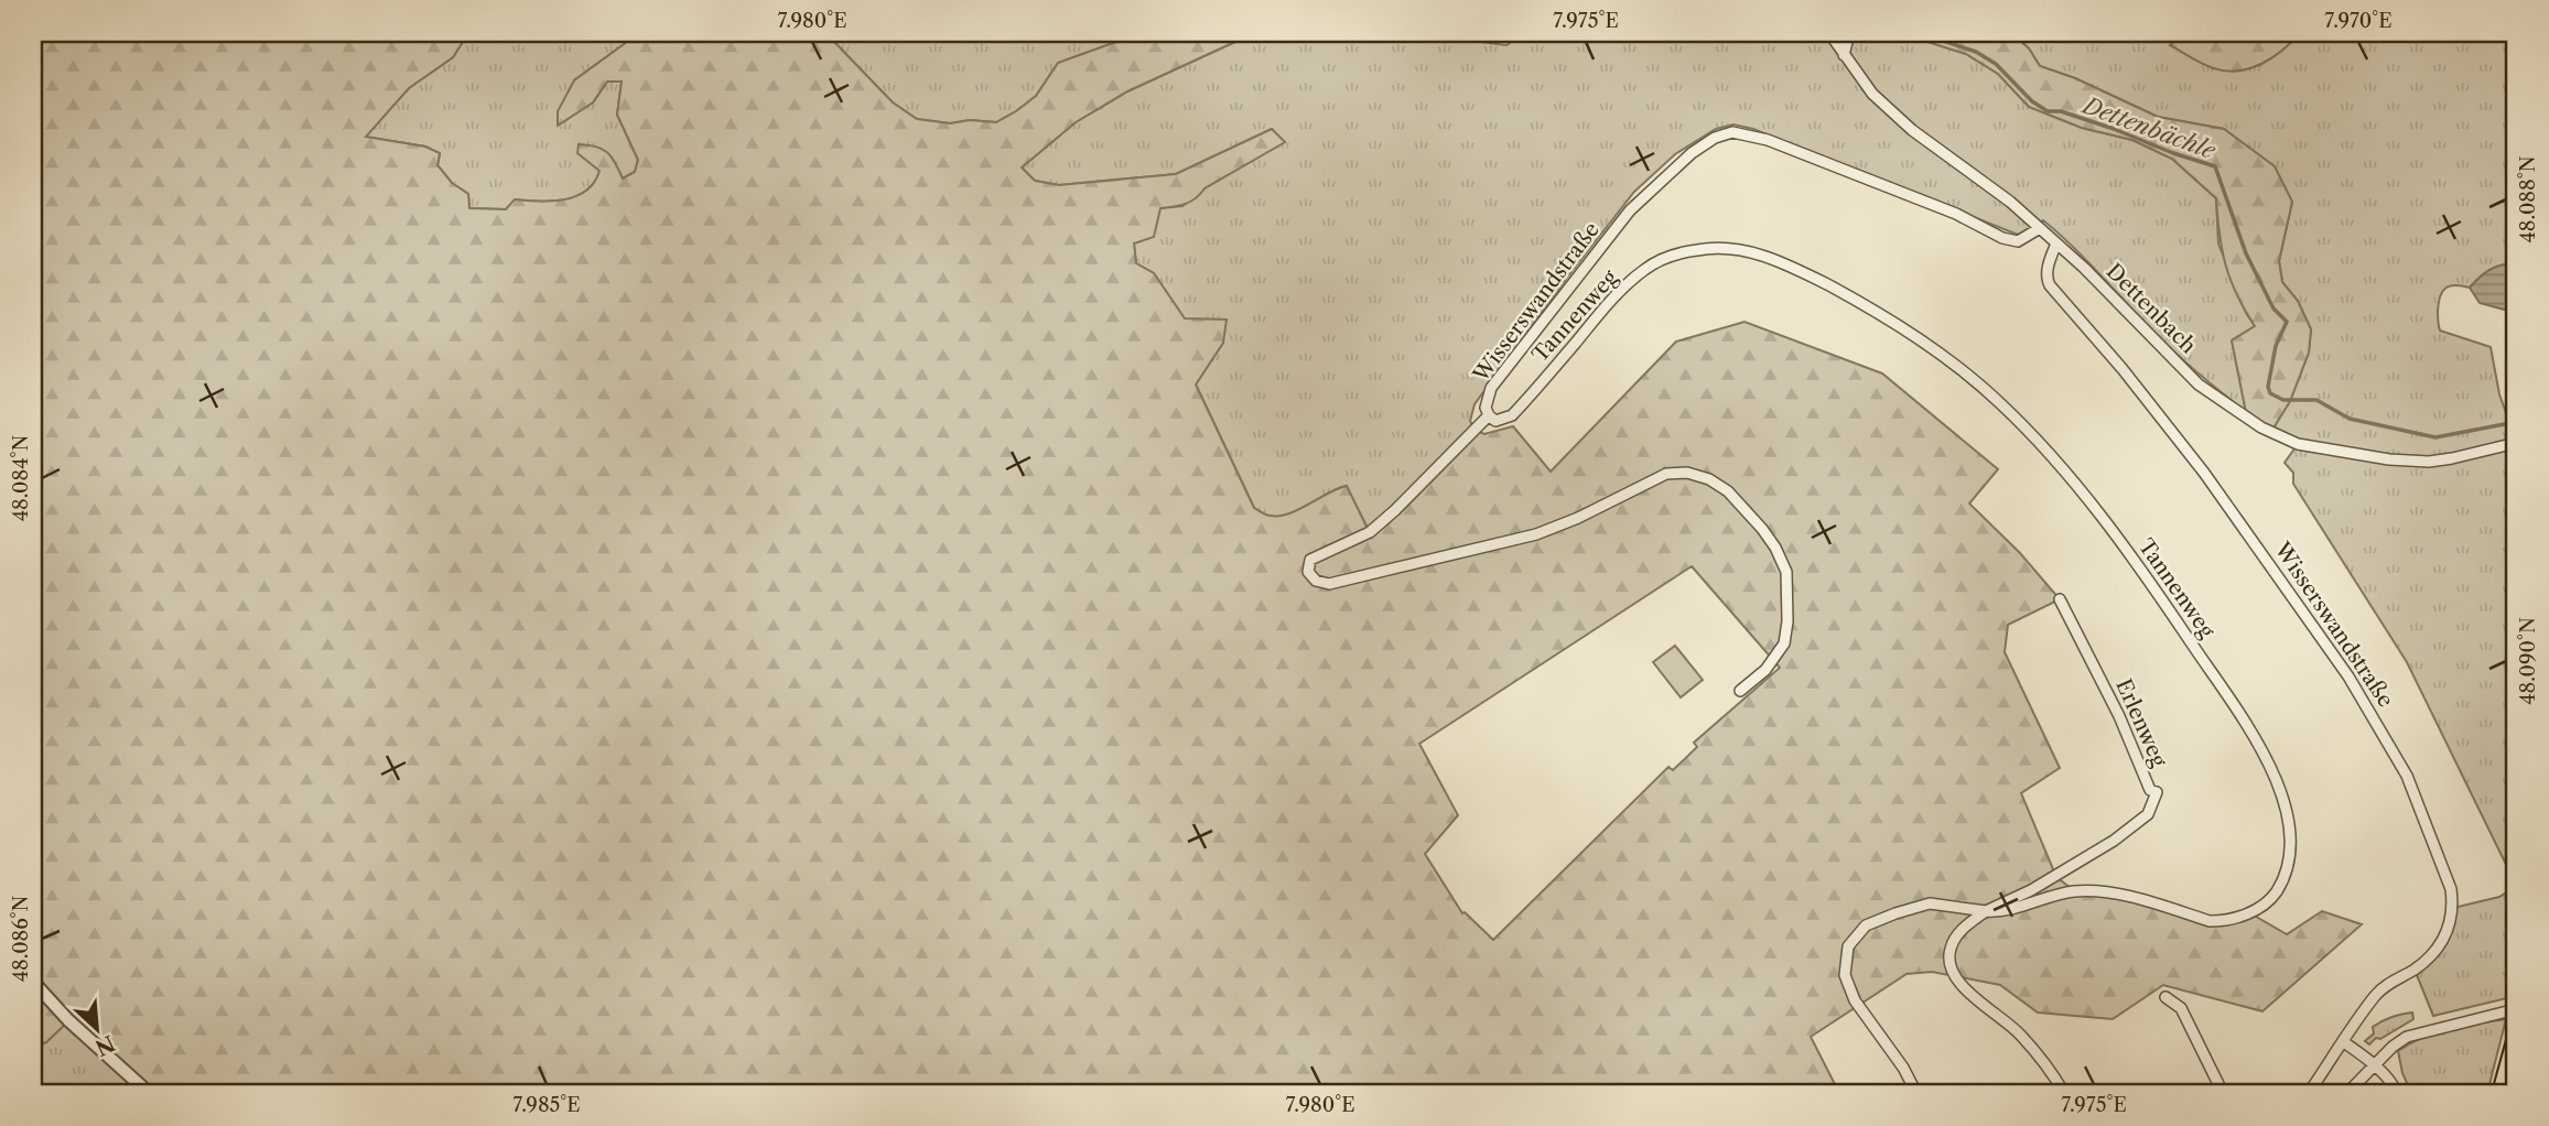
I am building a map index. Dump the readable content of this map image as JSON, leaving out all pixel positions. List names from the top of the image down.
{
  "streets": {
    "street": [
      "Wisserswandstraße",
      "Dettenbach",
      "Tannenweg",
      "Erlenweg"
    ]
  },
  "crossings": [
    ["Wisserswandstraße", "Dettenbach"],
    ["Wisserswandstraße", "Tannenweg"],
    ["Tannenweg", "Erlenweg"]
  ],
  "water": ["Dettenbächle"],
  "north": "bottom right",
  "coordinates": [
    "7.980°E",
    "7.975°E",
    "7.970°E",
    "48.088°N",
    "48.084°N",
    "48.090°N",
    "48.086°N",
    "7.985°E"
  ]
}
